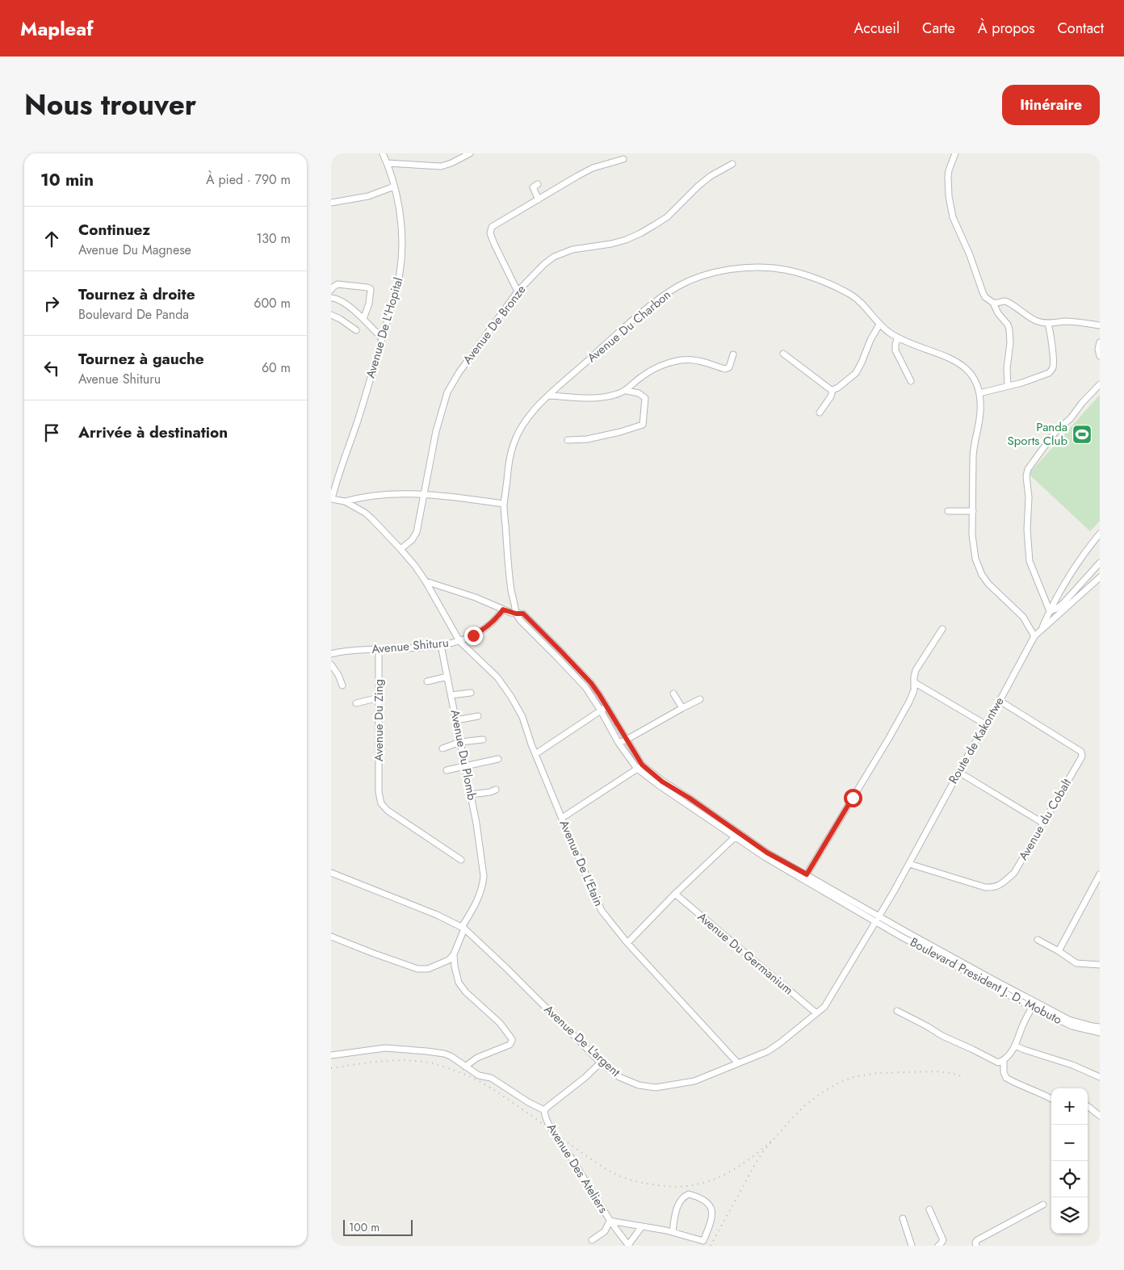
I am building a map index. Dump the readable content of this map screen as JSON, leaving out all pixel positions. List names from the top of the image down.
{
  "streets": {
    "street": [
      "Avenue De Bronze",
      "Avenue Du Charbon",
      "Avenue De L'Hopital",
      "Avenue Shituru",
      "Avenue Du Zing",
      "Route de Kakontwe",
      "Avenue Du Plomb",
      "Avenue du Cobalt",
      "Avenue De L'Etain",
      "Avenue Du Germanium",
      "Boulevard President J. D. Mobuto",
      "Avenue De L'argent",
      "Avenue Des Ateliers"
    ]
  },
  "crossings": [
    ["Avenue De Bronze", "Avenue De L'Etain"],
    ["Avenue Du Charbon", "Route de Kakontwe"],
    ["Avenue Shituru", "Avenue Du Zing"],
    ["Avenue Shituru", "Avenue Du Plomb"],
    ["Avenue Shituru", "Avenue De L'Etain"],
    ["Route de Kakontwe", "Avenue du Cobalt"],
    ["Route de Kakontwe", "Boulevard President J. D. Mobuto"],
    ["Route de Kakontwe", "Avenue De L'argent"],
    ["Avenue Du Plomb", "Avenue De L'argent"],
    ["Avenue De L'Etain", "Avenue De L'argent"],
    ["Avenue Du Germanium", "Avenue De L'argent"],
    ["Boulevard President J. D. Mobuto", "Avenue De L'argent"],
    ["Avenue De L'argent", "Avenue Des Ateliers"]
  ],
  "places": {
    "sports": ["Panda Sports Club"]
  },
  "scale_bar": "100 m",
  "page": {
    "header": "Mapleaf",
    "nav": [
      "Accueil",
      "Carte",
      "À propos",
      "Contact"
    ],
    "title": "Nous trouver",
    "buttons": "Itinéraire",
    "heading": ["10 min", "À pied · 790 m"],
    "list": [
      ["Continuez", "Avenue Du Magnese", "130 m"],
      ["Tournez à droite", "Boulevard De Panda", "600 m"],
      ["Tournez à gauche", "Avenue Shituru", "60 m"],
      "Arrivée à destination"
    ],
    "map_buttons": ["+", "−"],
    "scale": "100 m"
  }
}
